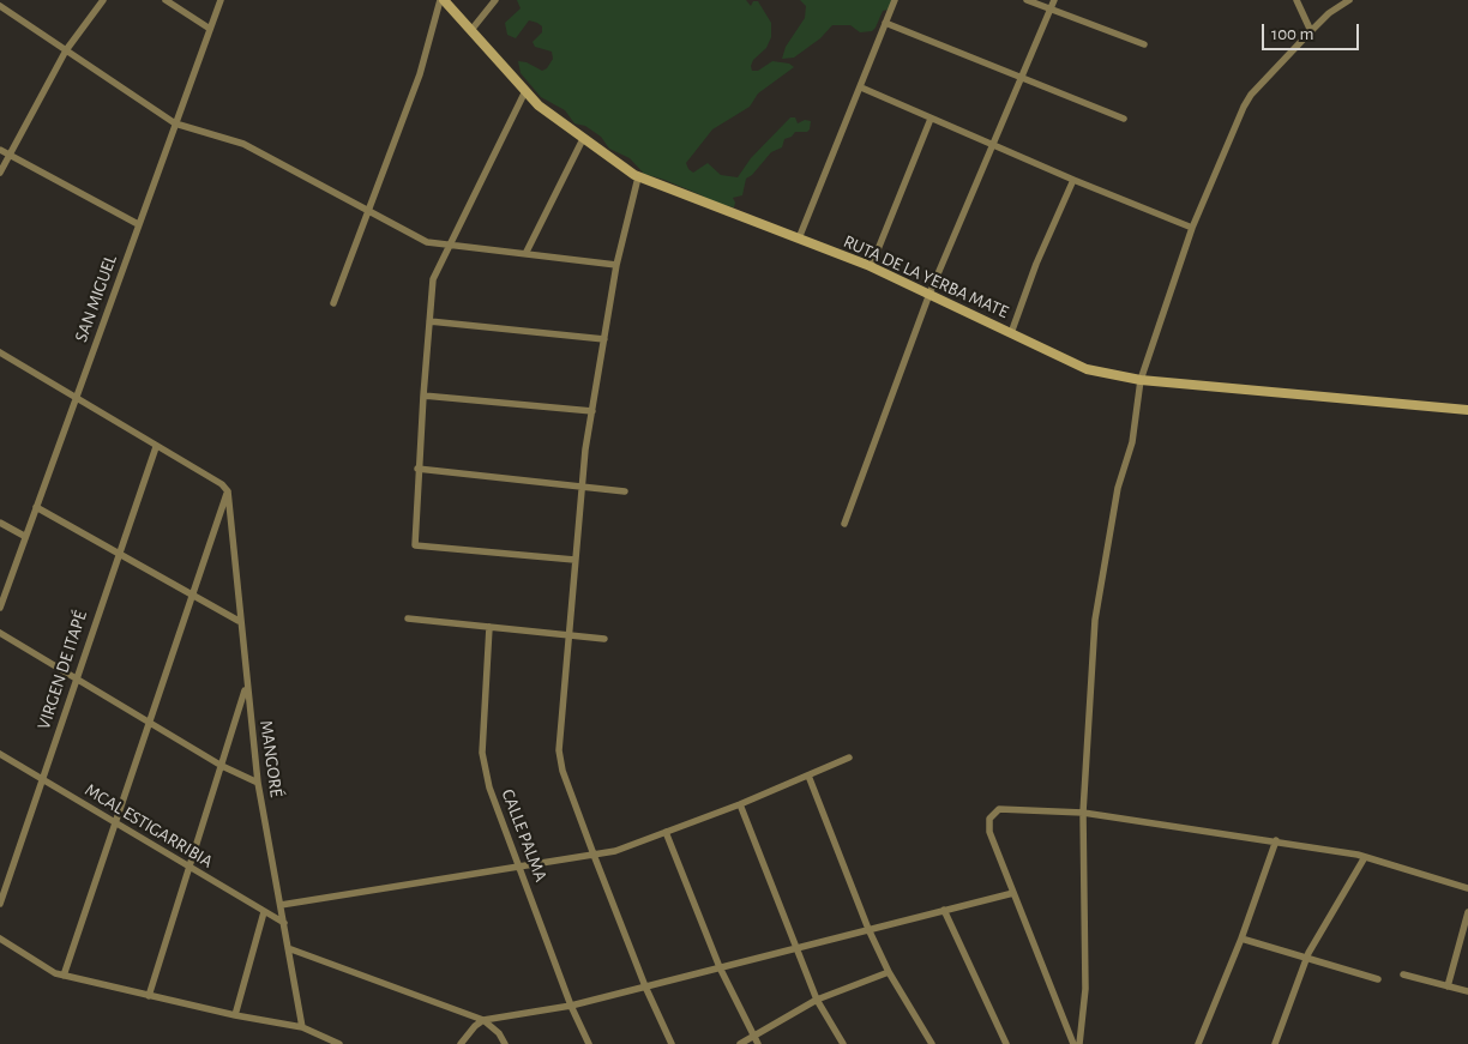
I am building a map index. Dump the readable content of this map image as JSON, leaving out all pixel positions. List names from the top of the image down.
{
  "streets": {
    "main road": ["RUTA DE LA YERBA MATE"],
    "street": [
      "SAN MIGUEL",
      "VIRGEN DE ITAPÉ",
      "MANGORÉ",
      "MCAL ESTIGARRIBIA",
      "CALLE PALMA"
    ]
  },
  "crossings": [
    ["VIRGEN DE ITAPÉ", "MCAL ESTIGARRIBIA"],
    ["MANGORÉ", "MCAL ESTIGARRIBIA"]
  ],
  "scale_bar": "100 m"
}
